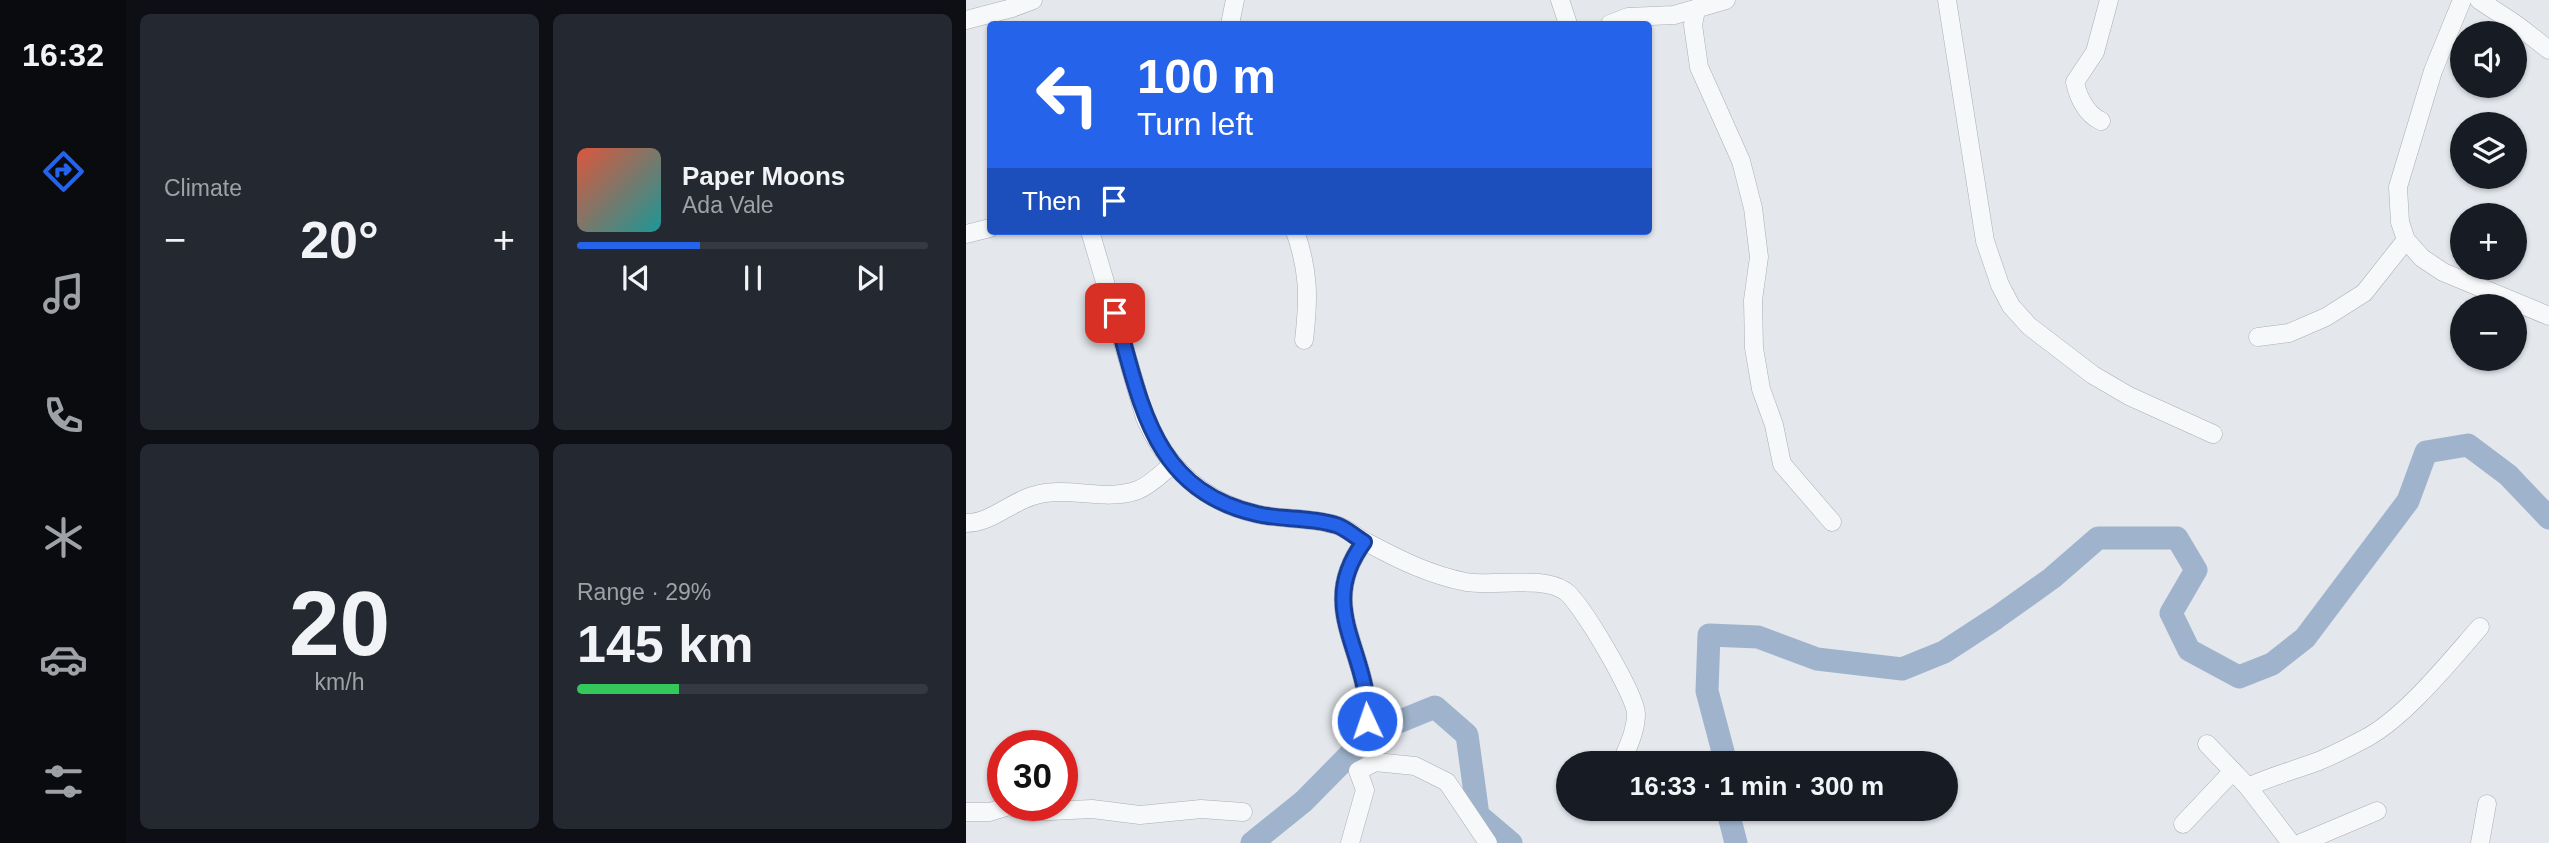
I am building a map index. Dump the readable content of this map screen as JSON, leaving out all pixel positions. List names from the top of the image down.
{
  "page": {
    "tabs": "16:32",
    "tile": [
      "Climate",
      ["20", "km/h"],
      ["Range · 29%", "145 km"]
    ],
    "map_buttons": ["+", "−"],
    "turn": ["100 m", "Turn left"],
    "song": ["Paper Moons", "Ada Vale"],
    "then": "Then",
    "heat": ["−", "20°", "+"],
    "limit": "30",
    "trip": "16:33 · 1 min · 300 m"
  }
}
